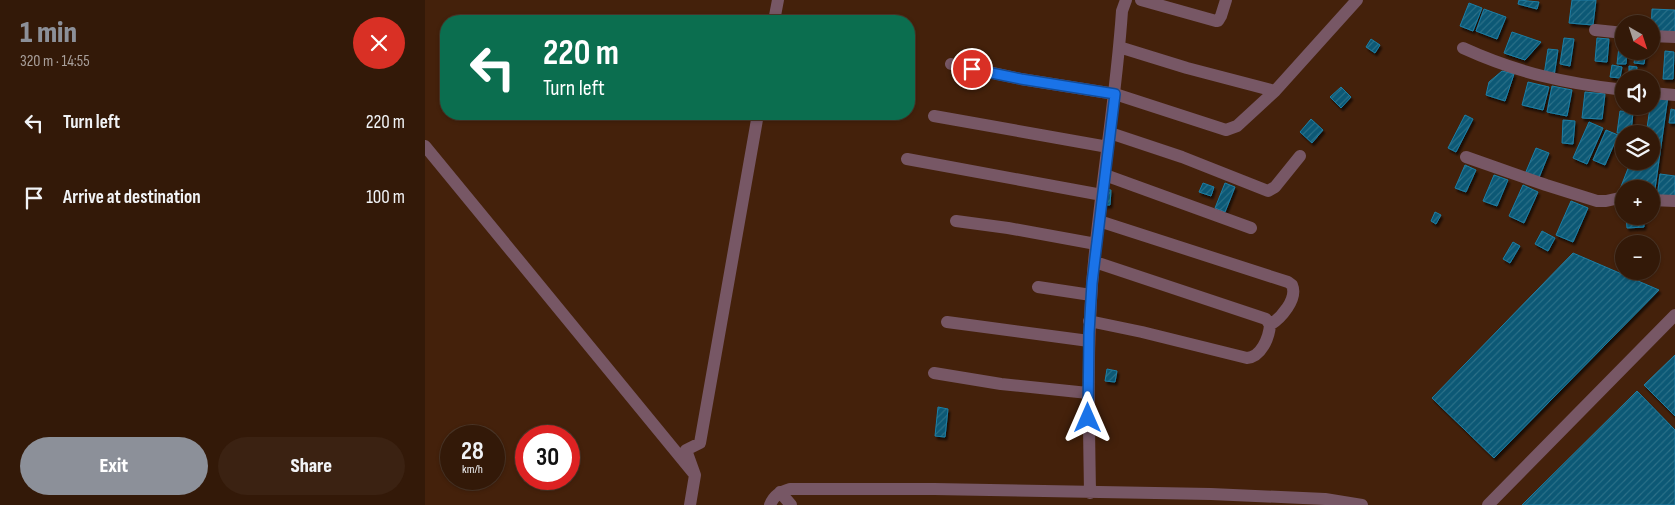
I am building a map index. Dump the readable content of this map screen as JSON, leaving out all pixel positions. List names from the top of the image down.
{
  "north": "bottom right",
  "page": {
    "heading": ["1 min", "320 m · 14:55"],
    "map_buttons": ["+", "−"],
    "turn": ["220 m", "Turn left"],
    "list": [
      {
        "name": "Turn left",
        "value": "220 m"
      },
      {
        "name": "Arrive at destination",
        "value": "100 m"
      }
    ],
    "speed": "28 km/h",
    "limit": "30",
    "buttons": ["Exit", "Share"]
  }
}
